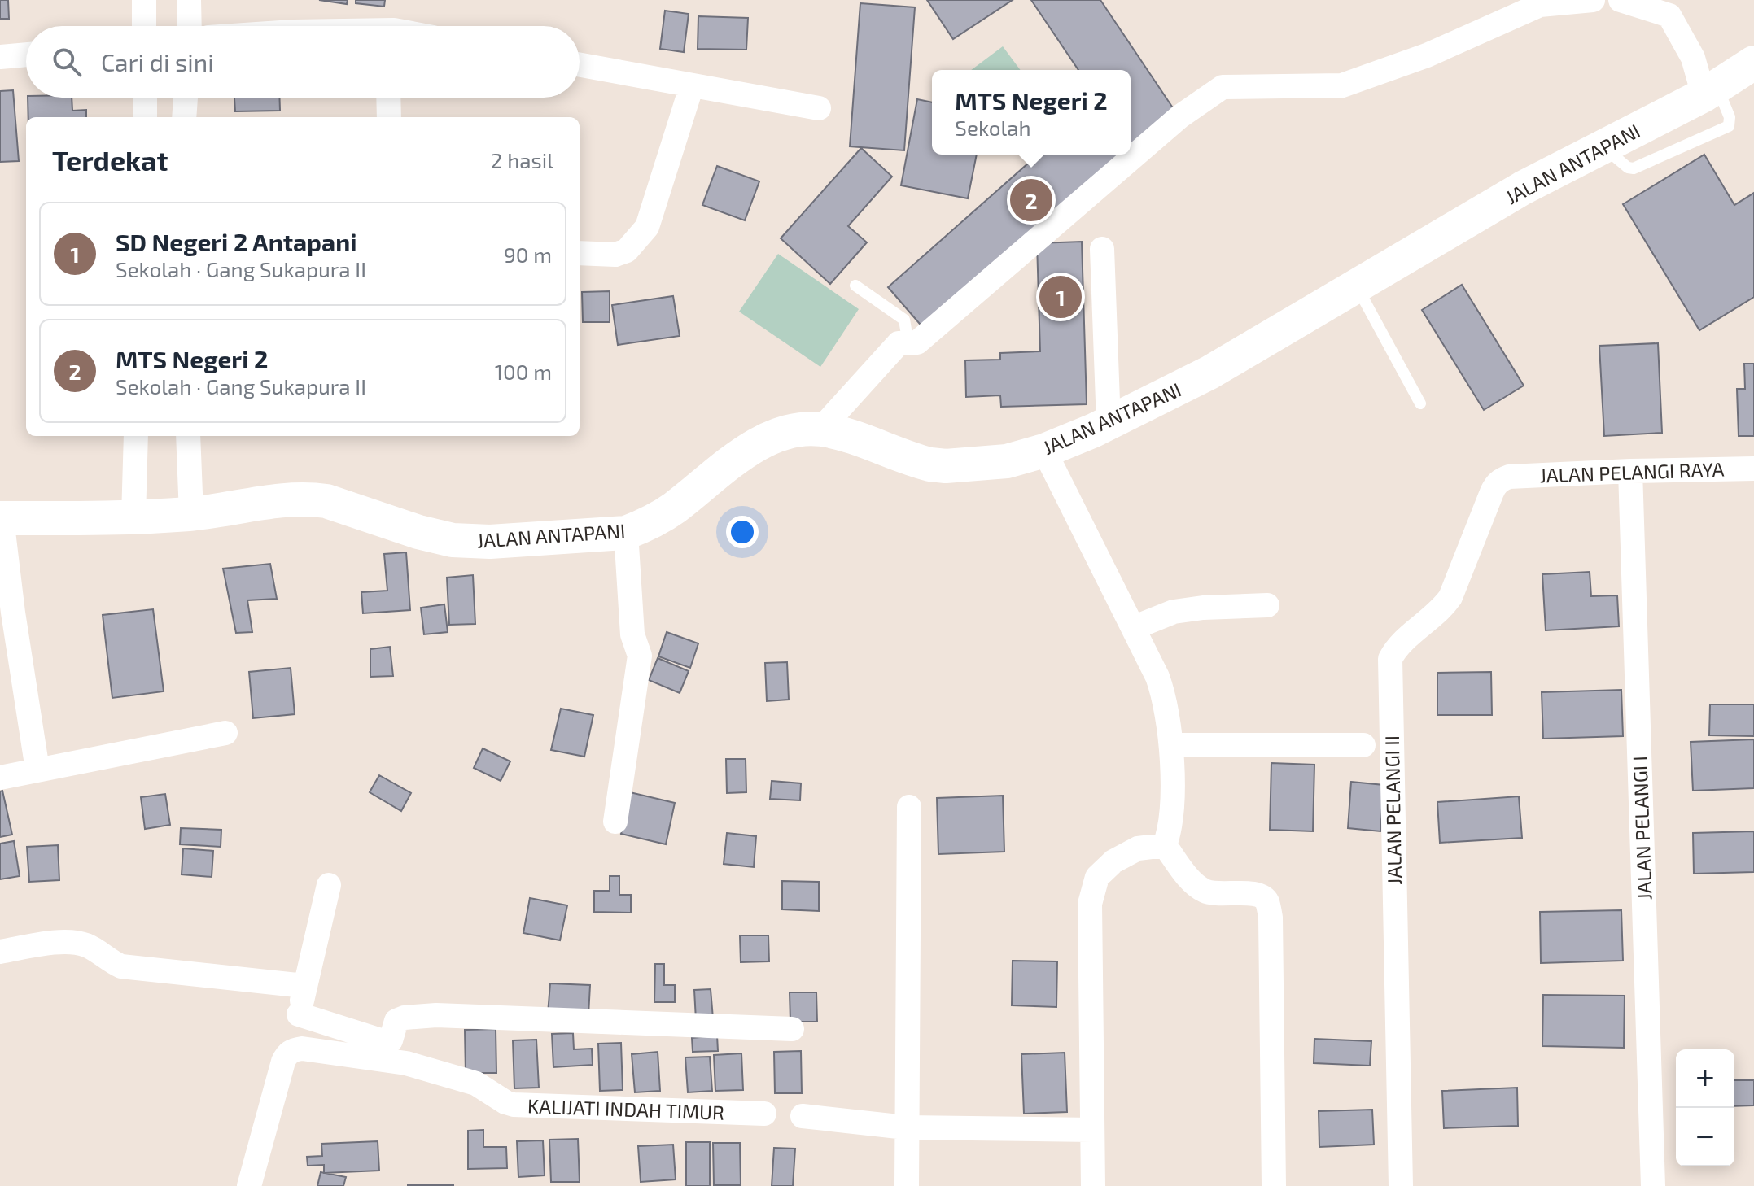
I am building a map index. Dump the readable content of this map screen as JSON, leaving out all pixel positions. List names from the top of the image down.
{
  "streets": {
    "street": [
      "JALAN ANTAPANI",
      "JALAN PELANGI RAYA",
      "JALAN PELANGI II",
      "JALAN PELANGI I",
      "KALIJATI INDAH TIMUR"
    ]
  },
  "crossings": [
    ["JALAN PELANGI RAYA", "JALAN PELANGI II"],
    ["JALAN PELANGI RAYA", "JALAN PELANGI I"]
  ],
  "page": {
    "search": "Cari di sini",
    "popup": ["MTS Negeri 2", "Sekolah"],
    "heading": ["Terdekat", "2 hasil"],
    "pins": ["2", "1"],
    "list": [
      {
        "mark": "1",
        "name": "SD Negeri 2 Antapani",
        "note": "Sekolah · Gang Sukapura II",
        "value": "90 m"
      },
      {
        "mark": "2",
        "name": "MTS Negeri 2",
        "note": "Sekolah · Gang Sukapura II",
        "value": "100 m"
      }
    ],
    "map_buttons": ["+", "−"]
  }
}
